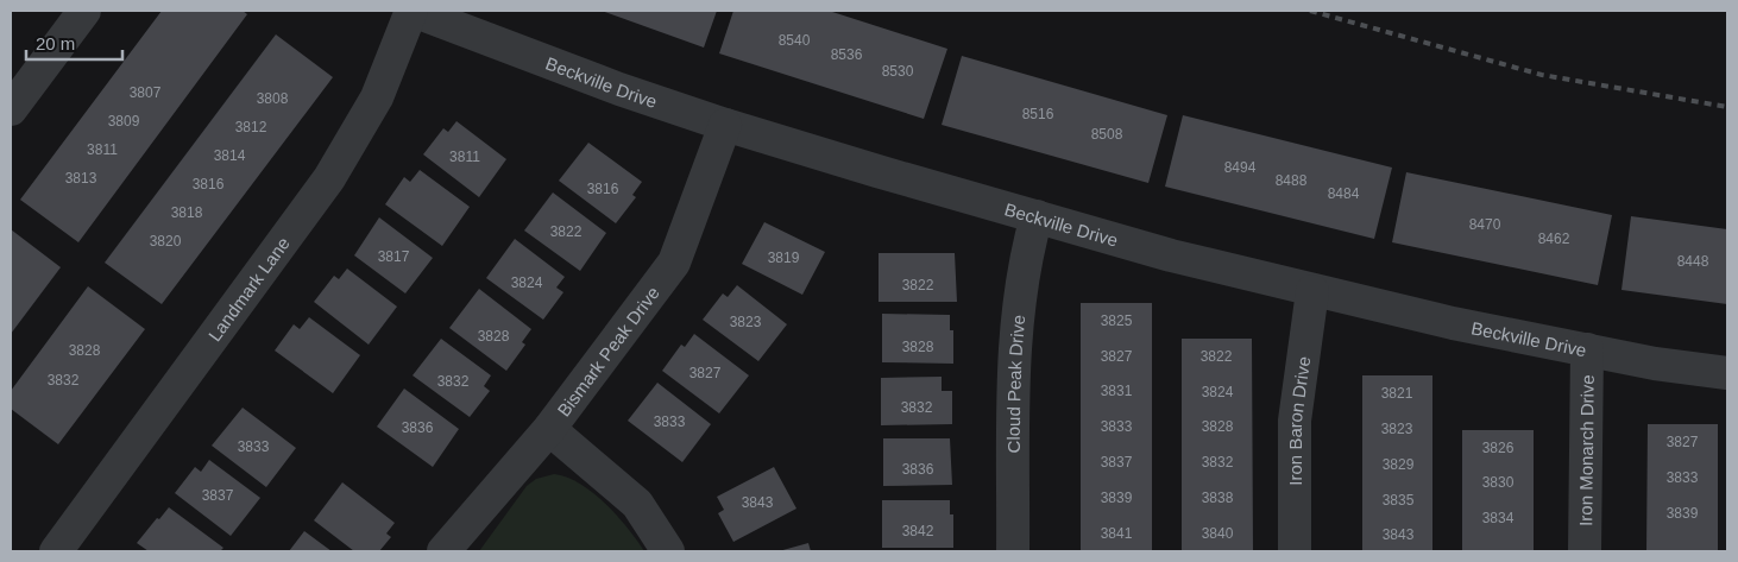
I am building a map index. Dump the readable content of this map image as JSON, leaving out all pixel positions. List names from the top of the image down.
{
  "streets": {
    "street": [
      "Beckville Drive",
      "Landmark Lane",
      "Bismark Peak Drive",
      "Cloud Peak Drive",
      "Iron Baron Drive",
      "Iron Monarch Drive"
    ]
  },
  "crossings": [
    ["Beckville Drive", "Landmark Lane"],
    ["Beckville Drive", "Bismark Peak Drive"],
    ["Beckville Drive", "Cloud Peak Drive"],
    ["Beckville Drive", "Iron Baron Drive"],
    ["Beckville Drive", "Iron Monarch Drive"]
  ],
  "house_numbers": [
    "8540",
    "8536",
    "8530",
    "3807",
    "3808",
    "8516",
    "3809",
    "3812",
    "8508",
    "3811",
    "3814",
    "3811",
    "8494",
    "3813",
    "8488",
    "3816",
    "3816",
    "8484",
    "3818",
    "8470",
    "3822",
    "8462",
    "3820",
    "3817",
    "3819",
    "8448",
    "3824",
    "3822",
    "3825",
    "3823",
    "3828",
    "3828",
    "3828",
    "3827",
    "3822",
    "3827",
    "3832",
    "3832",
    "3831",
    "3824",
    "3821",
    "3832",
    "3833",
    "3833",
    "3828",
    "3836",
    "3823",
    "3827",
    "3833",
    "3826",
    "3837",
    "3832",
    "3829",
    "3836",
    "3833",
    "3830",
    "3837",
    "3839",
    "3838",
    "3835",
    "3843",
    "3839",
    "3834",
    "3842",
    "3841",
    "3840",
    "3843"
  ],
  "scale_bar": "20 m"
}
